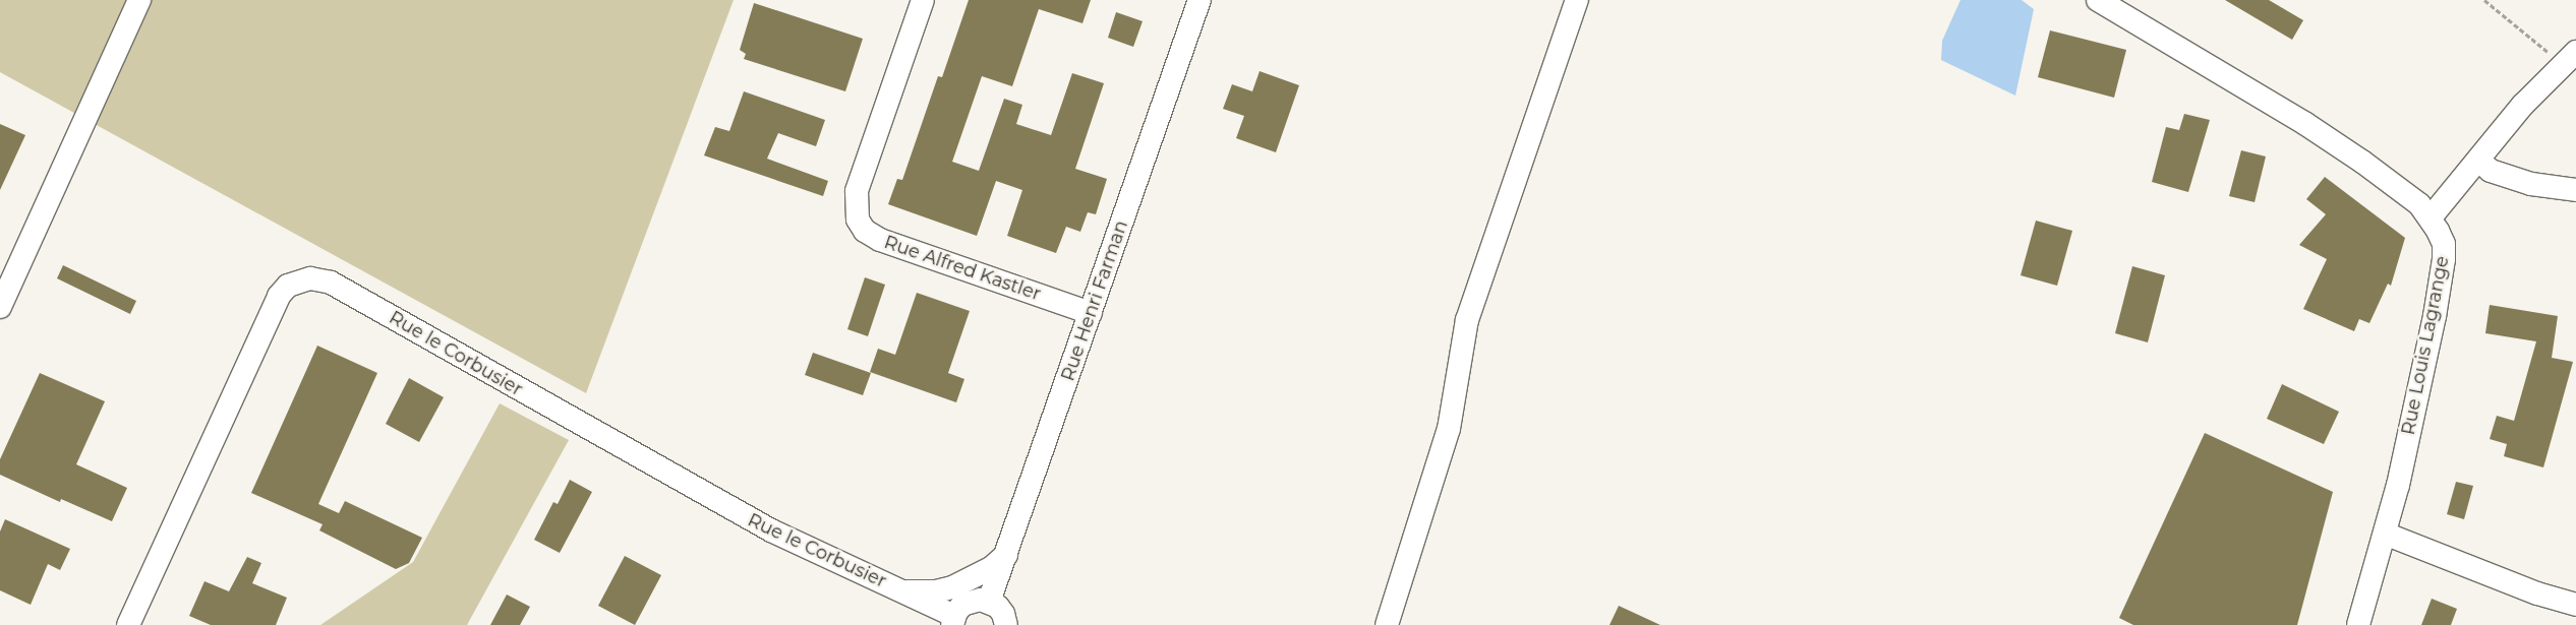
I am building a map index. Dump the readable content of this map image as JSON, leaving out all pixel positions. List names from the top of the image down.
{
  "streets": {
    "street": [
      "Rue Alfred Kastler",
      "Rue Henri Farman",
      "Rue Louis Lagrange",
      "Rue le Corbusier"
    ]
  },
  "crossings": [
    ["Rue Alfred Kastler", "Rue Henri Farman"]
  ]
}
